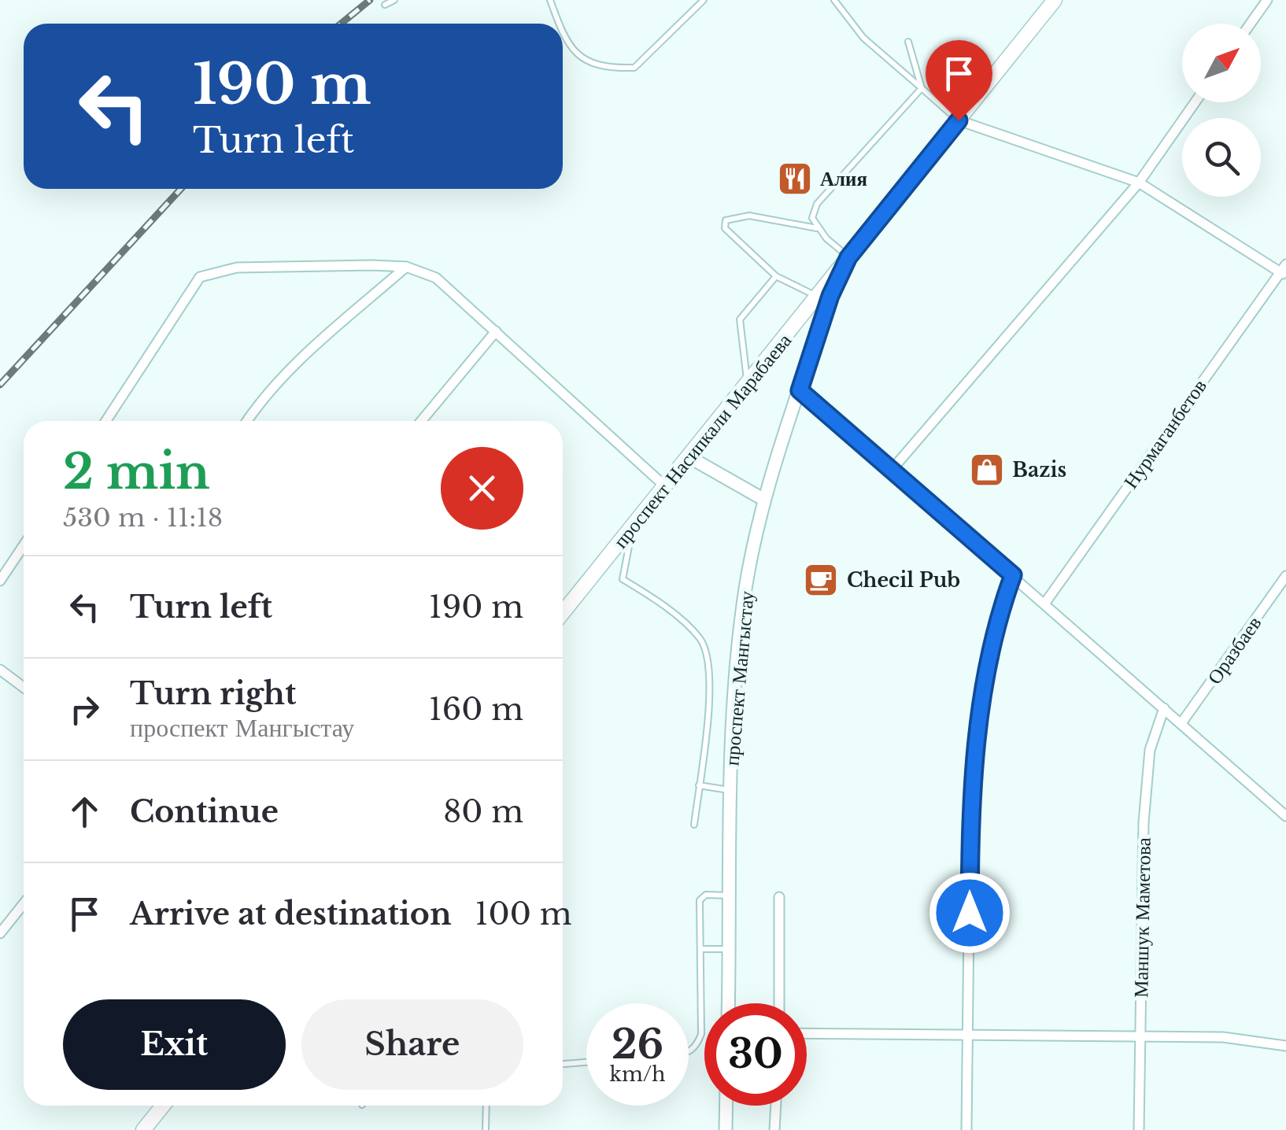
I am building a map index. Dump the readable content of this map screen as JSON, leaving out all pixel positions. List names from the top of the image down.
{
  "streets": {
    "main road": ["проспект Насипкали Марабаева"],
    "street": [
      "Нурмаганбетов",
      "Оразбаев",
      "проспект Мангыстау",
      "Маншук Маметова"
    ]
  },
  "crossings": [
    ["проспект Насипкали Марабаева", "проспект Мангыстау"]
  ],
  "places": {
    "restaurant": ["Алия"],
    "shop": ["Bazis"],
    "cafe": ["Checil Pub"]
  },
  "north": "top right",
  "page": {
    "turn": ["190 m", "Turn left"],
    "heading": ["2 min", "530 m · 11:18"],
    "list": [
      {
        "name": "Turn left",
        "value": "190 m"
      },
      {
        "name": "Turn right",
        "note": "проспект Мангыстау",
        "value": "160 m"
      },
      {
        "name": "Continue",
        "value": "80 m"
      },
      {
        "name": "Arrive at destination",
        "value": "100 m"
      }
    ],
    "buttons": ["Exit", "Share"],
    "speed": "26 km/h",
    "limit": "30"
  }
}
